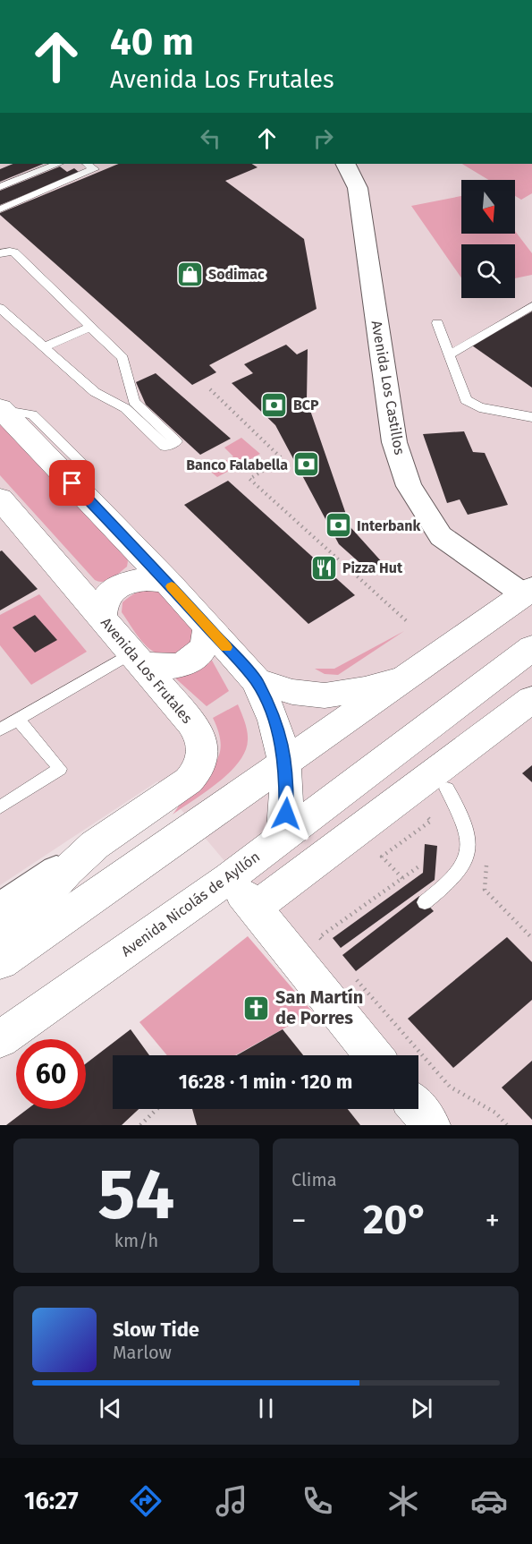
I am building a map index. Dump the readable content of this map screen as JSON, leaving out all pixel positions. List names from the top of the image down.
{
  "streets": {
    "main road": ["Avenida Los Frutales", "Avenida Nicolás de Ayllón"],
    "street": ["Avenida Los Castillos"]
  },
  "places": {
    "shop": ["Sodimac"],
    "bank": ["BCP", "Banco Falabella", "Interbank"],
    "restaurant": ["Pizza Hut"],
    "church": ["San Martín de Porres"]
  },
  "north": "bottom",
  "page": {
    "turn": ["40 m", "Avenida Los Frutales"],
    "limit": "60",
    "trip": "16:28 · 1 min · 120 m",
    "tile": [
      ["54", "km/h"],
      "Clima"
    ],
    "heat": ["−", "20°", "+"],
    "song": ["Slow Tide", "Marlow"],
    "tabs": "16:27"
  }
}
